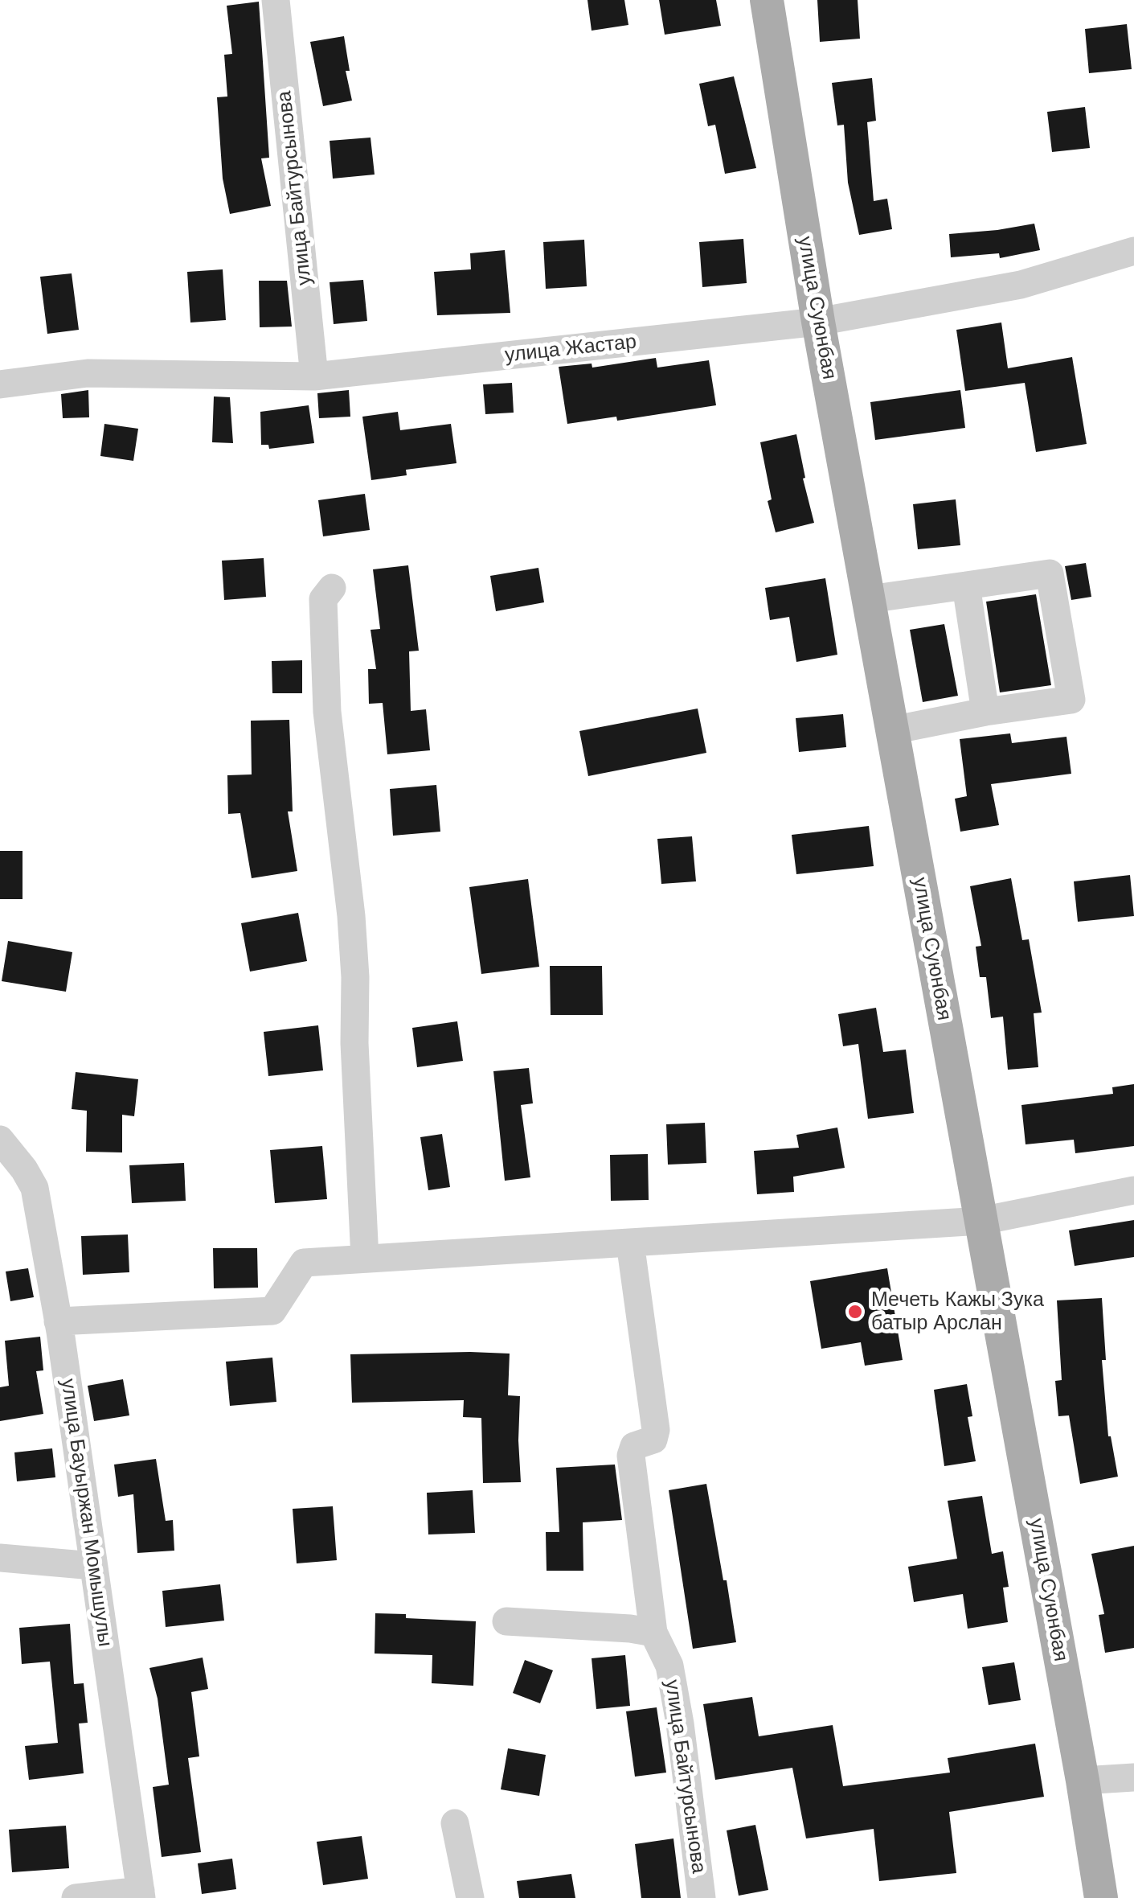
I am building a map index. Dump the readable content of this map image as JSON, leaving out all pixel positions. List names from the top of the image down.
{
  "streets": {
    "main road": ["улица Суюнбая"],
    "street": ["улица Байтурсынова", "улица Жастар", "улица Бауыржан Момышулы"]
  },
  "crossings": [
    ["улица Байтурсынова", "улица Жастар"],
    ["улица Суюнбая", "улица Жастар"]
  ],
  "places": ["Мечеть Кажы Зука батыр Арслан"]
}
